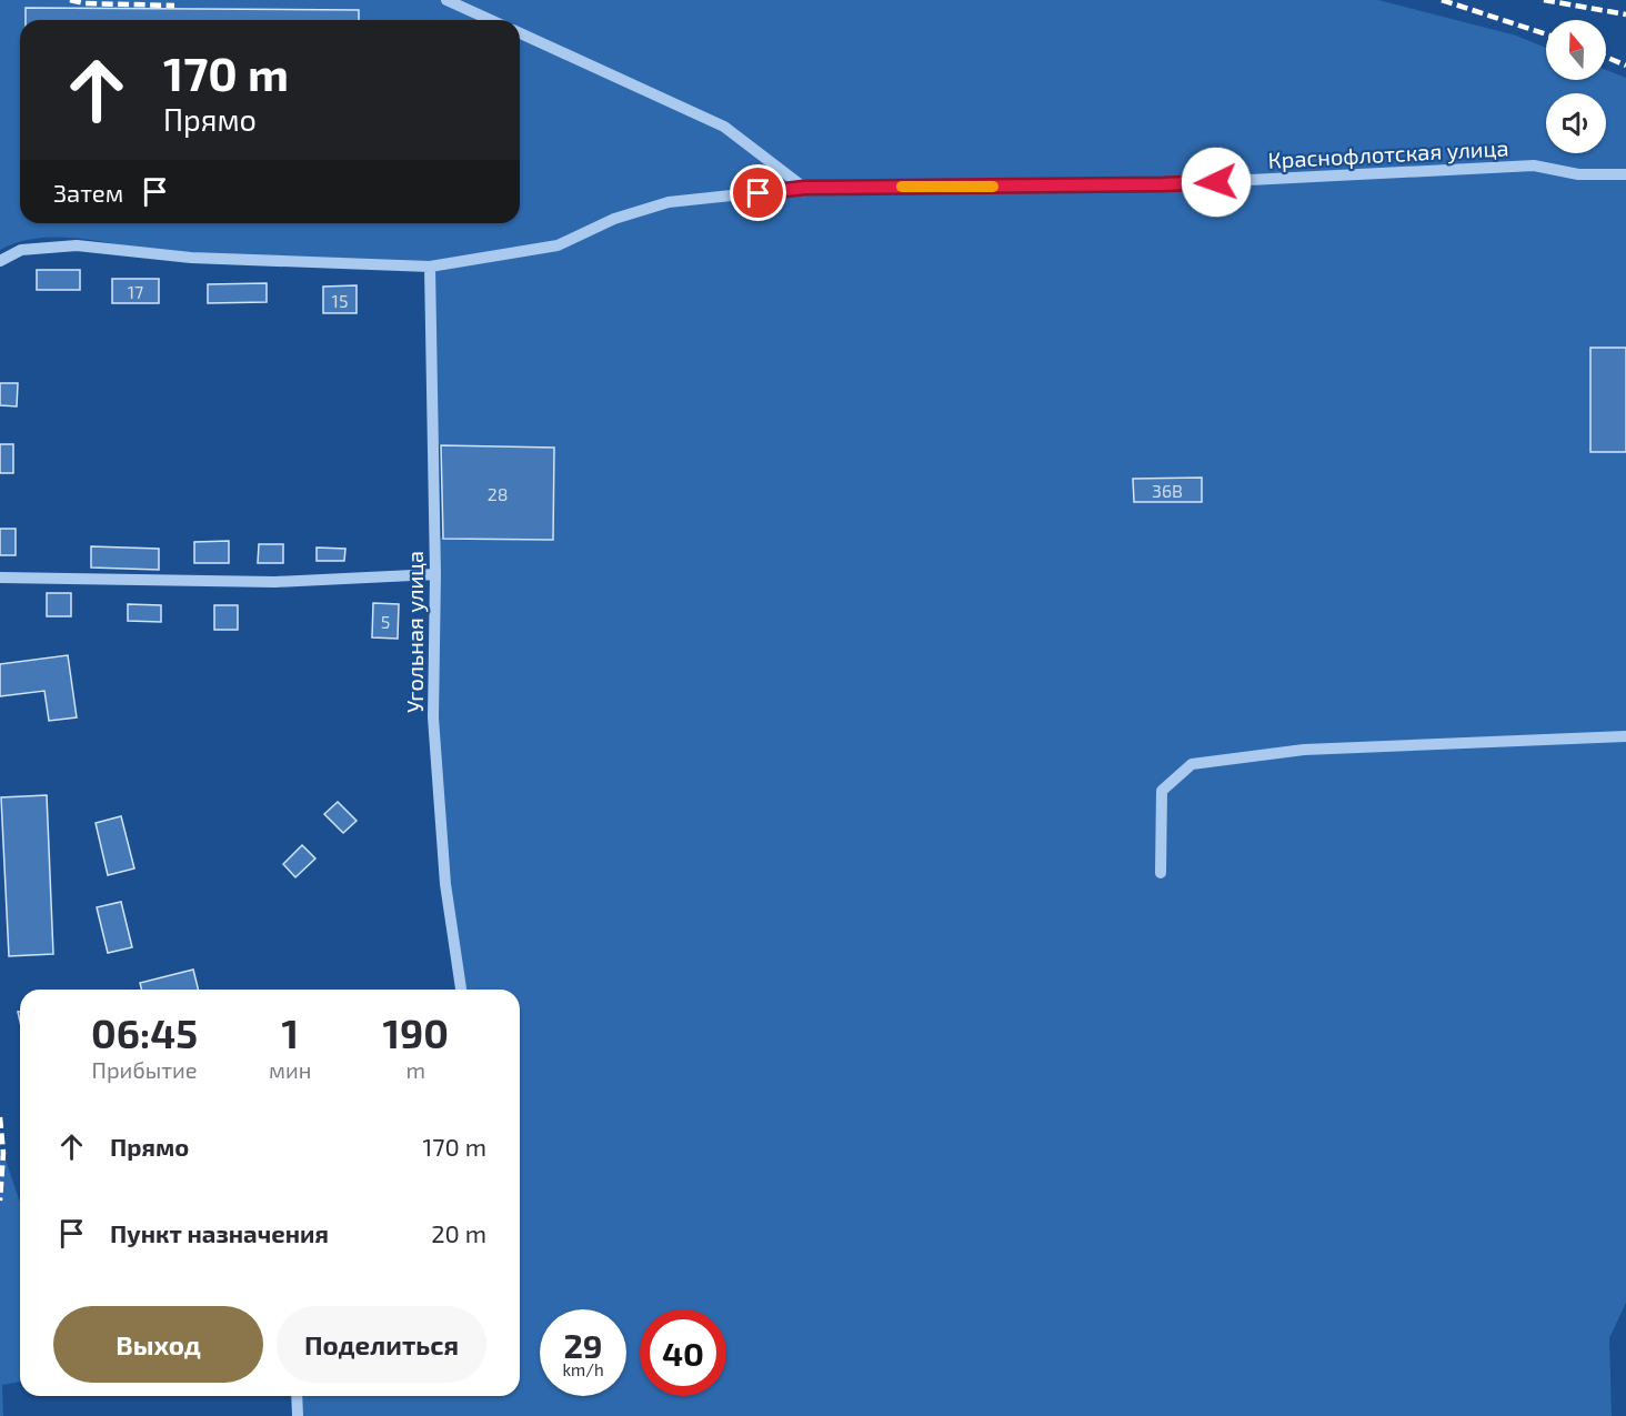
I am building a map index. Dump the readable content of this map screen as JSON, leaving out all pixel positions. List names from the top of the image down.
{
  "streets": {
    "street": ["Краснофлотская улица", "Угольная улица"]
  },
  "crossings": [
    ["Краснофлотская улица", "Угольная улица"]
  ],
  "house_numbers": [
    "17",
    "15",
    "36В",
    "28",
    "5"
  ],
  "north": "top",
  "page": {
    "turn": ["170 m", "Прямо"],
    "then": "Затем",
    "eta": [
      "06:45",
      "Прибытие",
      "1",
      "мин",
      "190",
      "m"
    ],
    "list": [
      {
        "name": "Прямо",
        "value": "170 m"
      },
      {
        "name": "Пункт назначения",
        "value": "20 m"
      }
    ],
    "buttons": ["Выход", "Поделиться"],
    "speed": "29 km/h",
    "limit": "40"
  }
}
